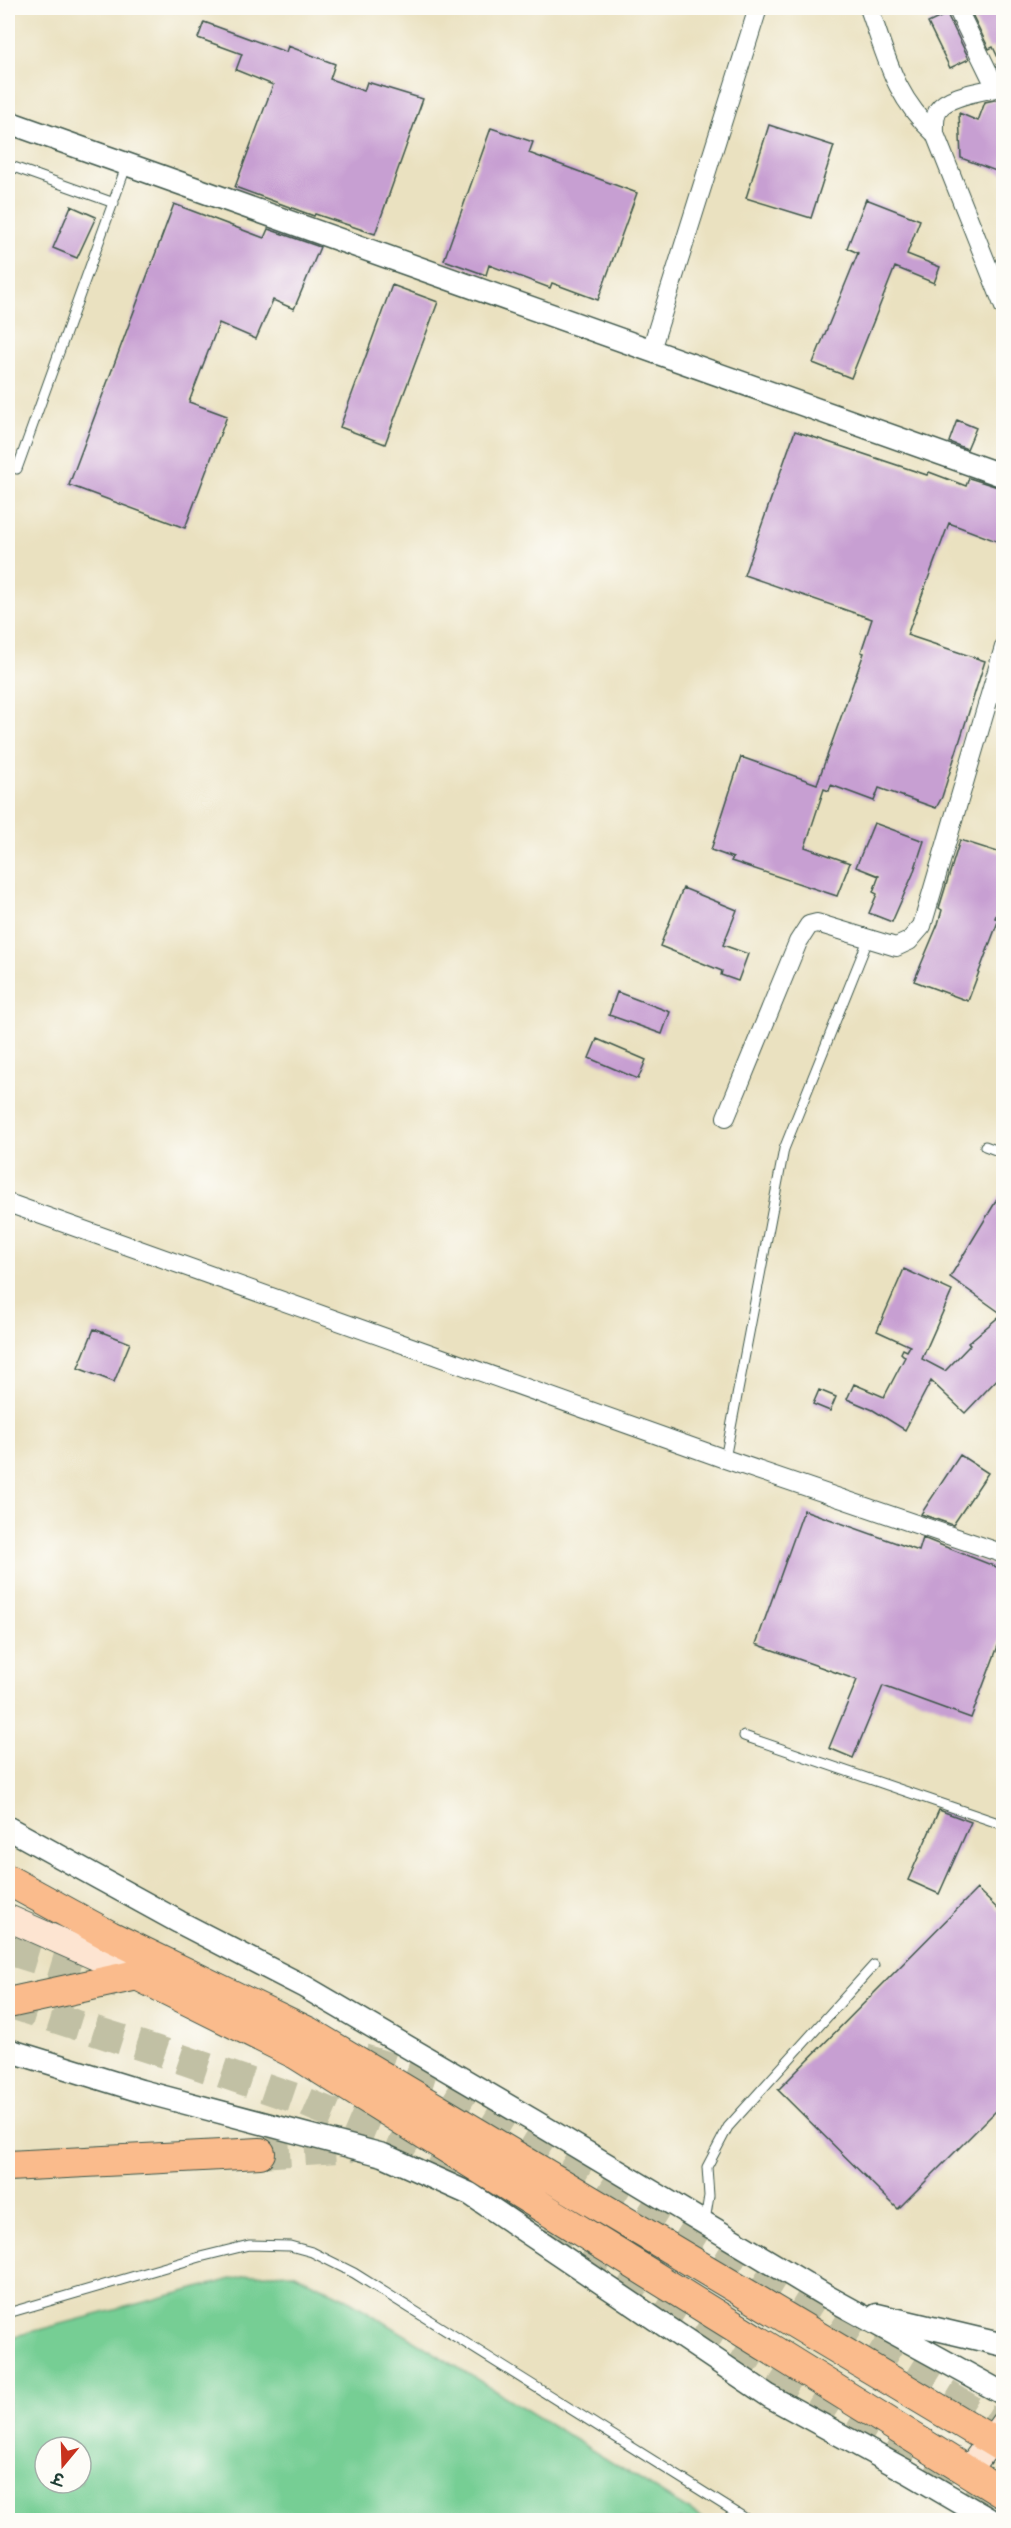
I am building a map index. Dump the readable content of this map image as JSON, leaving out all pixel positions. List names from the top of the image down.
{
  "north": "bottom"
}
